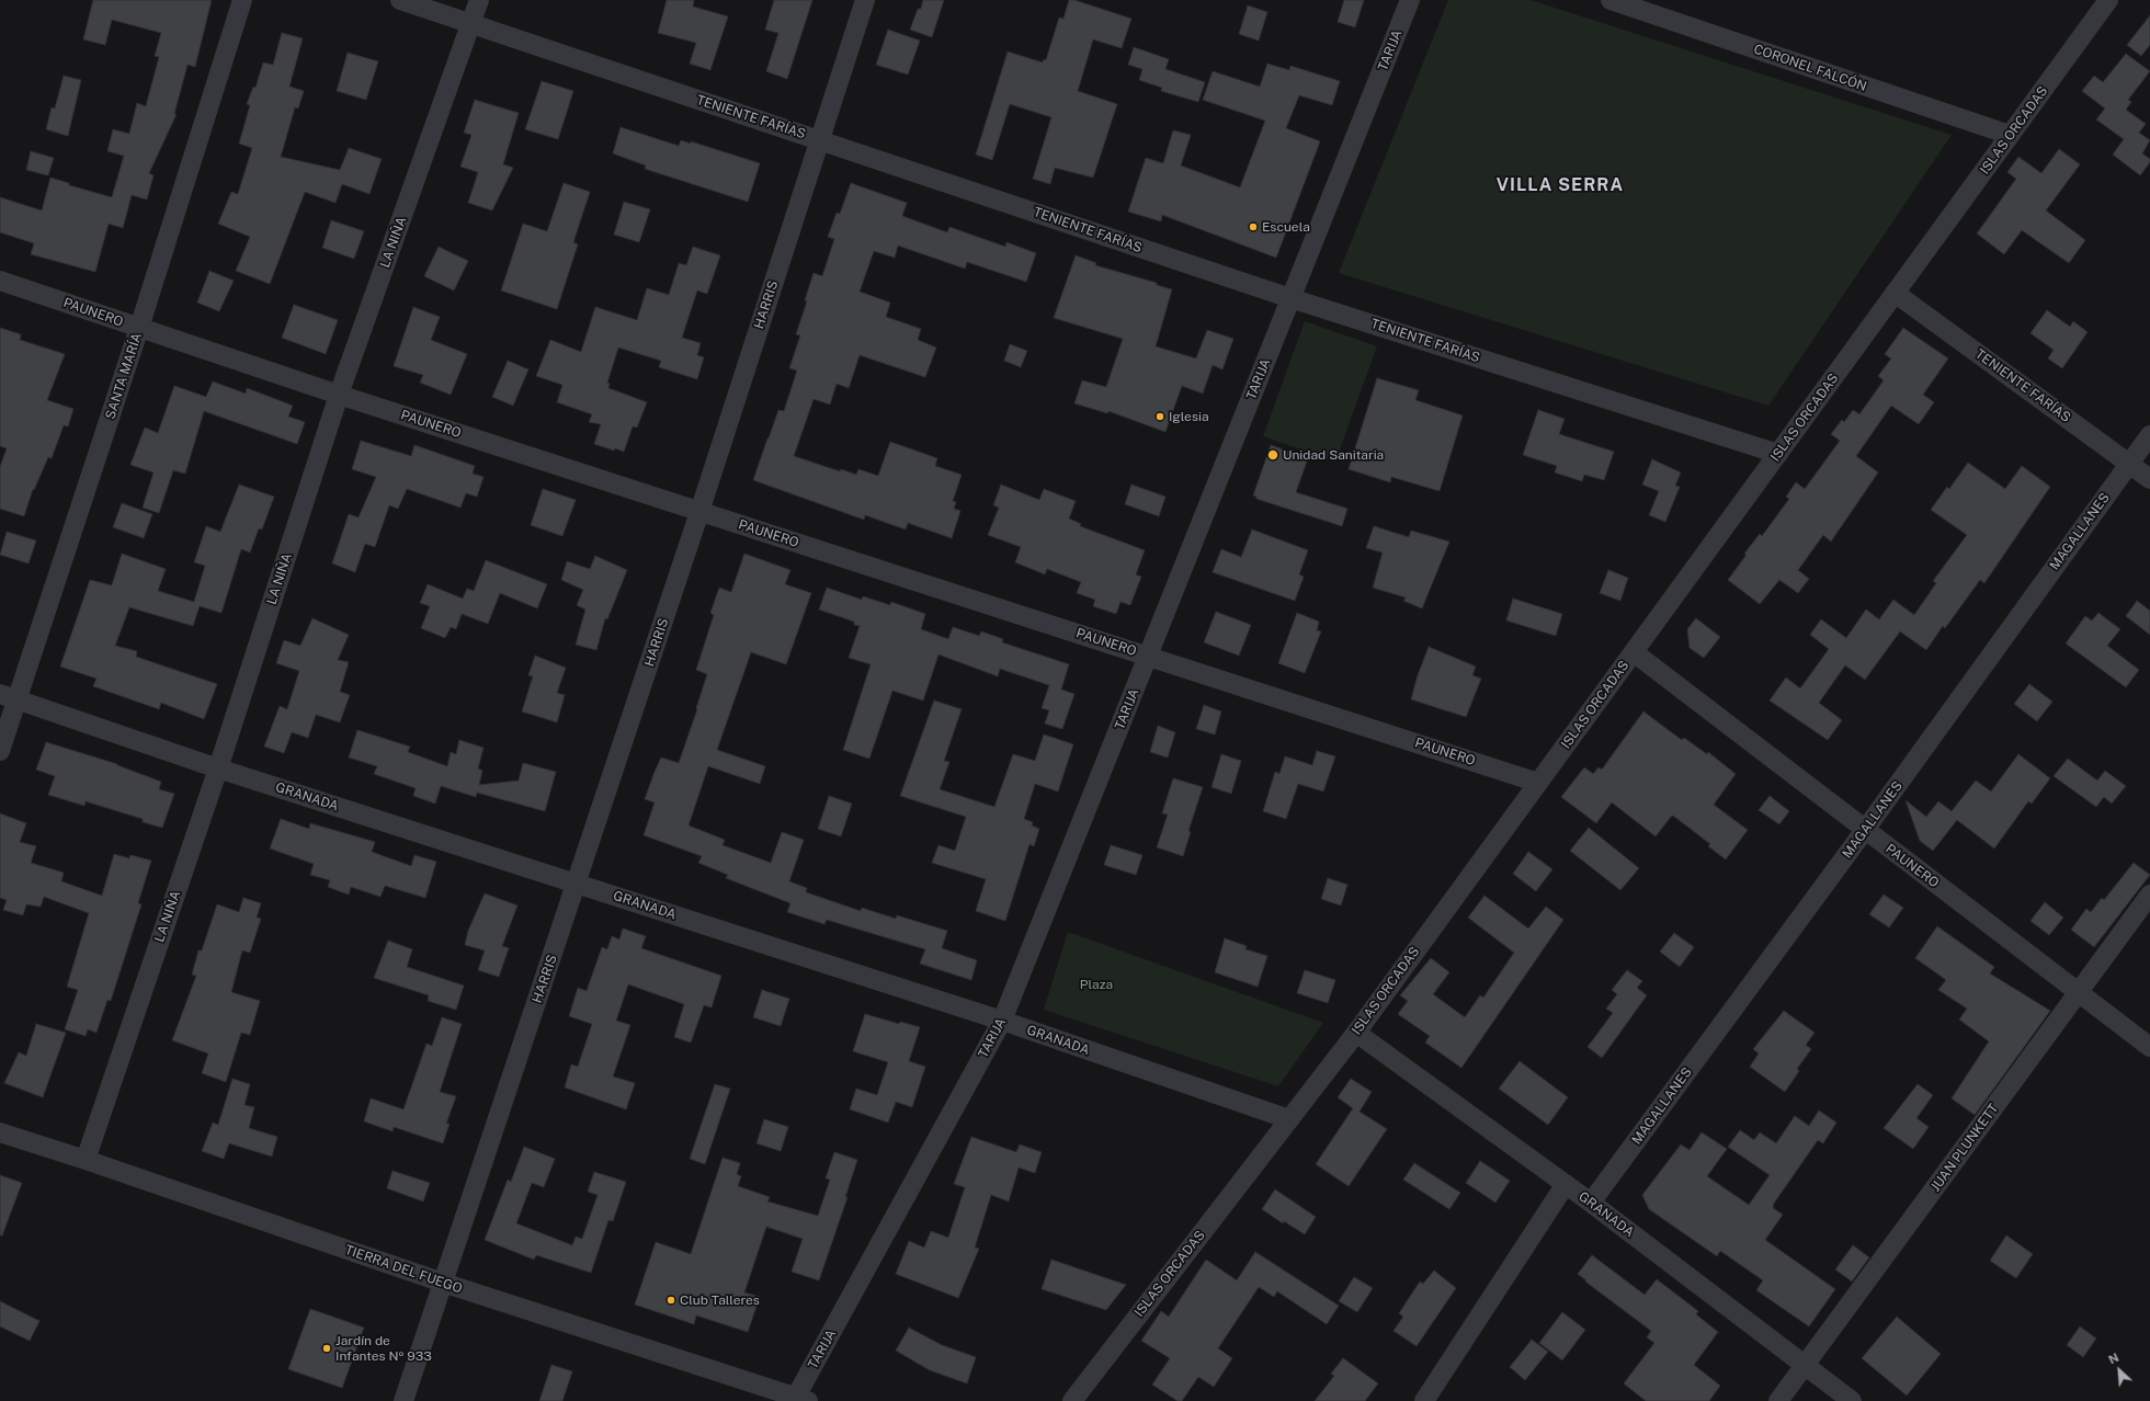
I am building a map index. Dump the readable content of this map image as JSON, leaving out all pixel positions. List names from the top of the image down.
{
  "streets": {
    "street": [
      "TARIJA",
      "CORONEL FALCÓN",
      "TENIENTE FARÍAS",
      "ISLAS ORCADAS",
      "LA NIÑA",
      "HARRIS",
      "PAUNERO",
      "SANTA MARÍA",
      "MAGALLANES",
      "GRANADA",
      "JUAN PLUNKETT",
      "TIERRA DEL FUEGO"
    ]
  },
  "crossings": [
    ["TARIJA", "TENIENTE FARÍAS"],
    ["TARIJA", "PAUNERO"],
    ["TARIJA", "GRANADA"],
    ["TARIJA", "TIERRA DEL FUEGO"],
    ["CORONEL FALCÓN", "ISLAS ORCADAS"],
    ["TENIENTE FARÍAS", "ISLAS ORCADAS"],
    ["TENIENTE FARÍAS", "LA NIÑA"],
    ["TENIENTE FARÍAS", "HARRIS"],
    ["TENIENTE FARÍAS", "MAGALLANES"],
    ["ISLAS ORCADAS", "PAUNERO"],
    ["ISLAS ORCADAS", "GRANADA"],
    ["LA NIÑA", "PAUNERO"],
    ["LA NIÑA", "GRANADA"],
    ["LA NIÑA", "TIERRA DEL FUEGO"],
    ["HARRIS", "PAUNERO"],
    ["HARRIS", "GRANADA"],
    ["HARRIS", "TIERRA DEL FUEGO"],
    ["PAUNERO", "SANTA MARÍA"],
    ["PAUNERO", "MAGALLANES"],
    ["PAUNERO", "JUAN PLUNKETT"],
    ["SANTA MARÍA", "GRANADA"],
    ["MAGALLANES", "GRANADA"],
    ["GRANADA", "JUAN PLUNKETT"]
  ],
  "districts": ["VILLA SERRA"],
  "parks": ["Plaza"],
  "places": [
    "Escuela",
    "Iglesia",
    "Unidad Sanitaria",
    "Club Talleres",
    "Jardín de Infantes Nº 933"
  ],
  "north": "top left"
}
